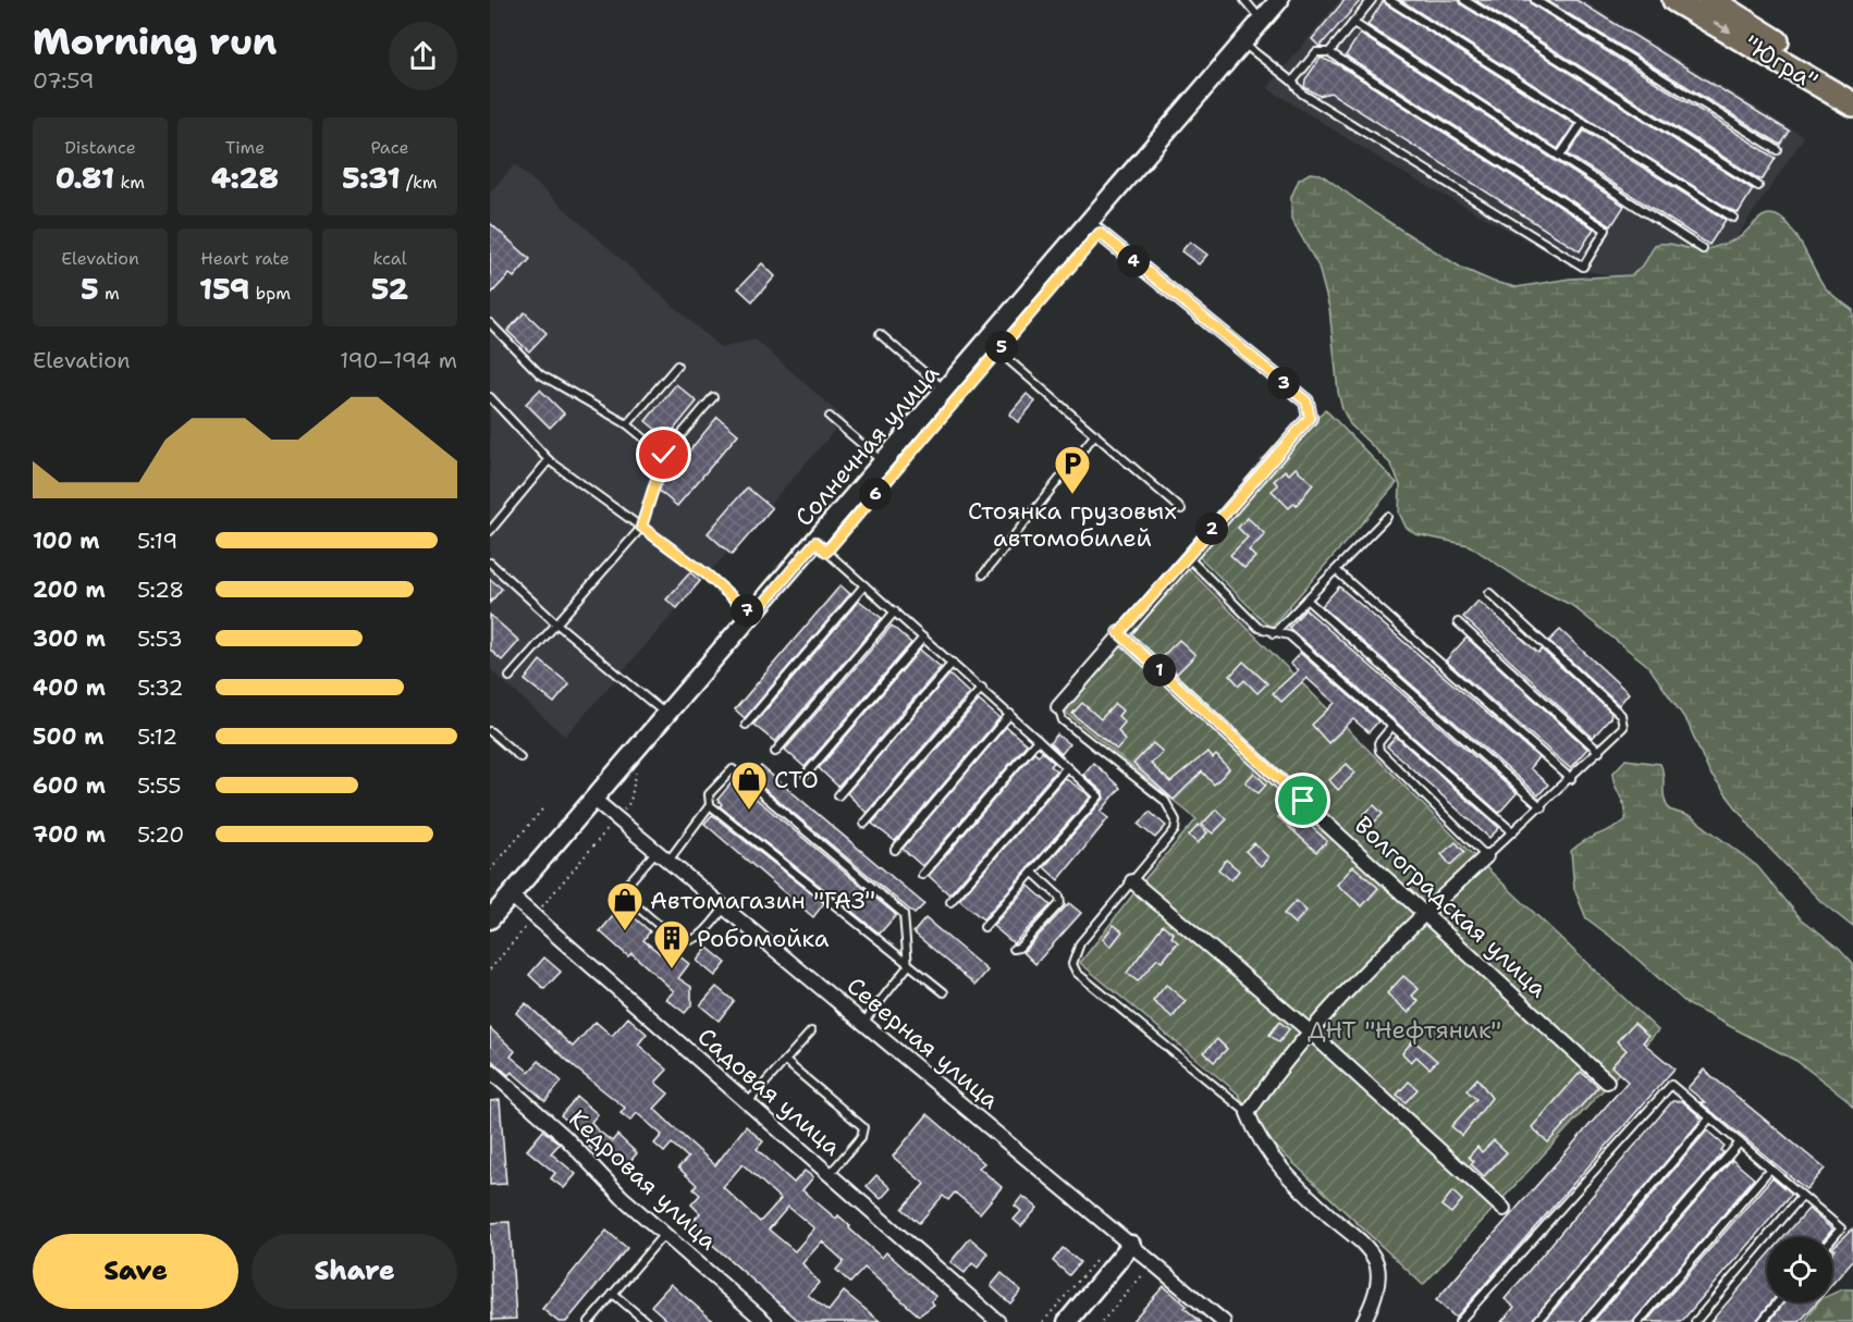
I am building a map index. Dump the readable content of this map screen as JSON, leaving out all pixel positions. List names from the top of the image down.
{
  "streets": {
    "highway": ["\"Югра\""],
    "street": [
      "Солнечная улица",
      "Волгоградская улица",
      "Северная улица",
      "Садовая улица",
      "Кедровая улица"
    ]
  },
  "crossings": [
    ["Солнечная улица", "Северная улица"],
    ["Солнечная улица", "Садовая улица"]
  ],
  "parks": ["ДНТ \"Нефтяник\""],
  "places": {
    "parking": ["Стоянка грузовых автомобилей"],
    "shop": ["СТО", "Автомагазин \"ГАЗ\""],
    "building": ["Робомойка"]
  },
  "page": {
    "heading": ["Morning run", "07:59"],
    "stats": [
      ["Distance", "0.81 km"],
      ["Time", "4:28"],
      ["Pace", "5:31 /km"],
      ["Elevation", "5 m"],
      ["Heart rate", "159 bpm"],
      ["kcal", "52"]
    ],
    "pins": [
      "4",
      "5",
      "3",
      "6",
      "2",
      "7",
      "1"
    ],
    "chart": ["Elevation", "190–194 m"],
    "list": [
      {
        "name": "100 m",
        "note": "5:19"
      },
      {
        "name": "200 m",
        "note": "5:28"
      },
      {
        "name": "300 m",
        "note": "5:53"
      },
      {
        "name": "400 m",
        "note": "5:32"
      },
      {
        "name": "500 m",
        "note": "5:12"
      },
      {
        "name": "600 m",
        "note": "5:55"
      },
      {
        "name": "700 m",
        "note": "5:20"
      }
    ],
    "buttons": ["Save", "Share"]
  }
}
